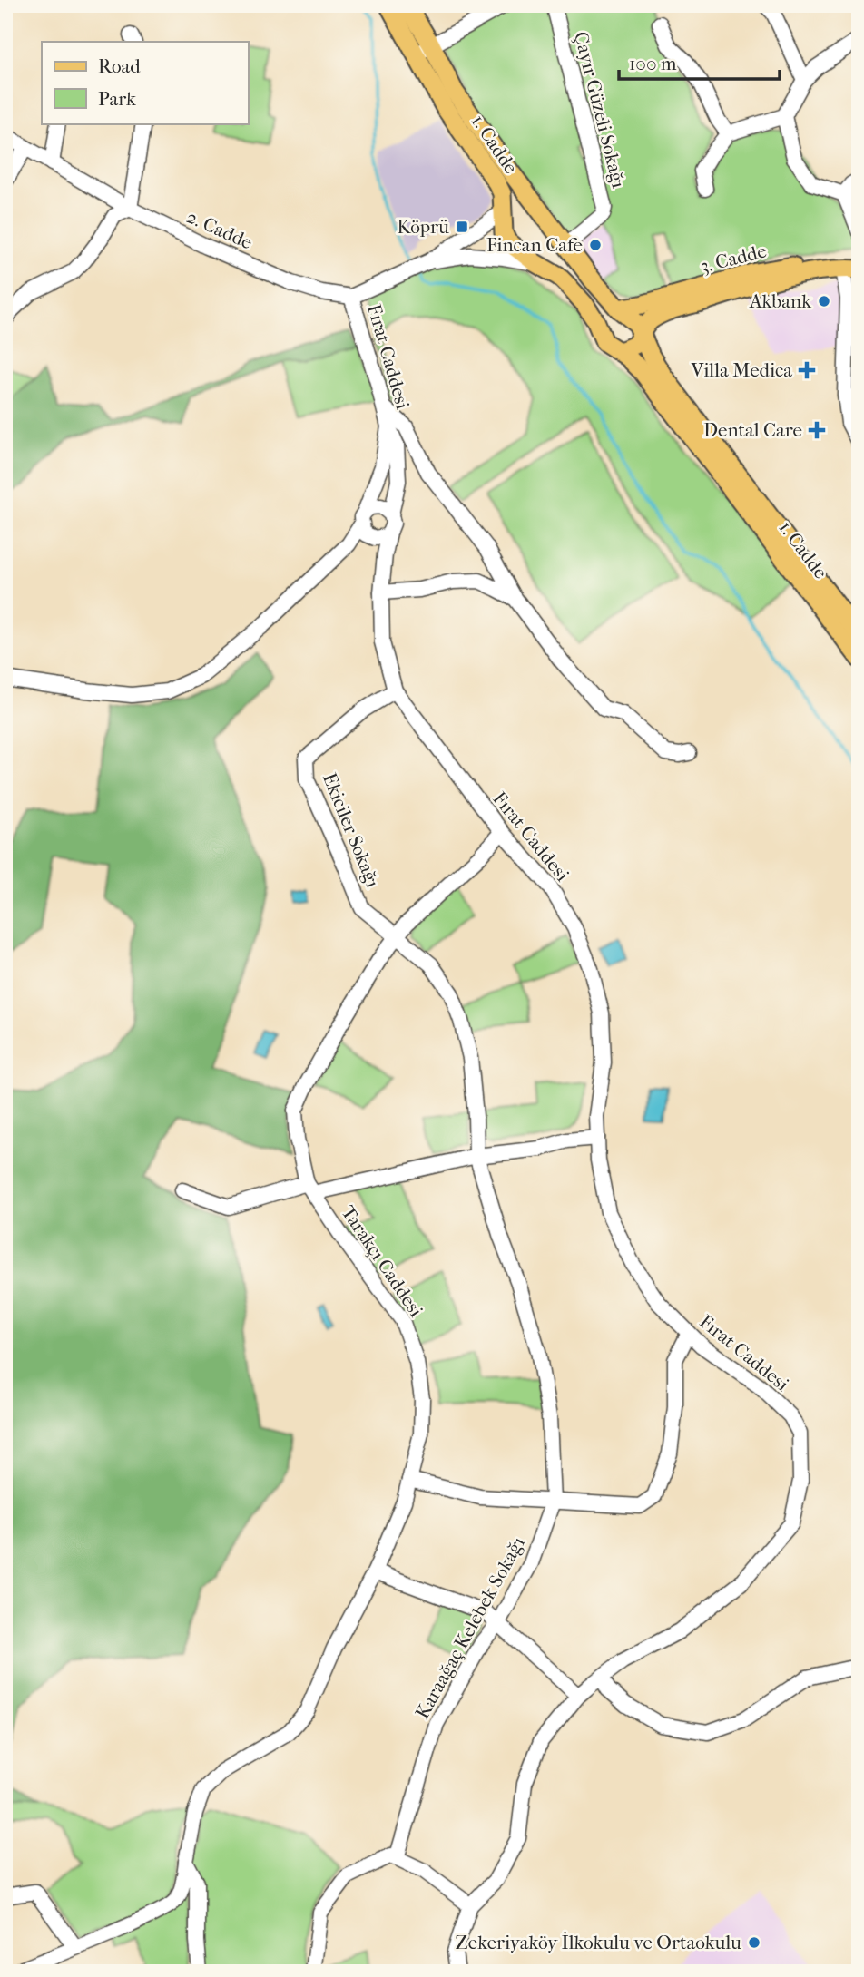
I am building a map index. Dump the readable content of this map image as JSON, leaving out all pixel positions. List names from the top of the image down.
{
  "streets": {
    "main road": ["1. Cadde", "3. Cadde"],
    "street": [
      "Çayır Güzeli Sokağı",
      "2. Cadde",
      "Fırat Caddesi",
      "Ekiciler Sokağı",
      "Tarakçı Caddesi",
      "Karaağaç Kelebek Sokağı"
    ]
  },
  "crossings": [
    ["Çayır Güzeli Sokağı", "1. Cadde"],
    ["1. Cadde", "3. Cadde"],
    ["2. Cadde", "Fırat Caddesi"],
    ["Fırat Caddesi", "Ekiciler Sokağı"],
    ["Fırat Caddesi", "Tarakçı Caddesi"],
    ["Ekiciler Sokağı", "Tarakçı Caddesi"],
    ["Ekiciler Sokağı", "Karaağaç Kelebek Sokağı"],
    ["Tarakçı Caddesi", "Karaağaç Kelebek Sokağı"]
  ],
  "places": {
    "transit": ["Köprü"],
    "other": ["Fincan Cafe", "Akbank", "Zekeriyaköy İlkokulu ve Ortaokulu"],
    "health": ["Villa Medica", "Dental Care"]
  },
  "legend": ["Road", "Park"],
  "scale_bar": "100 m"
}
